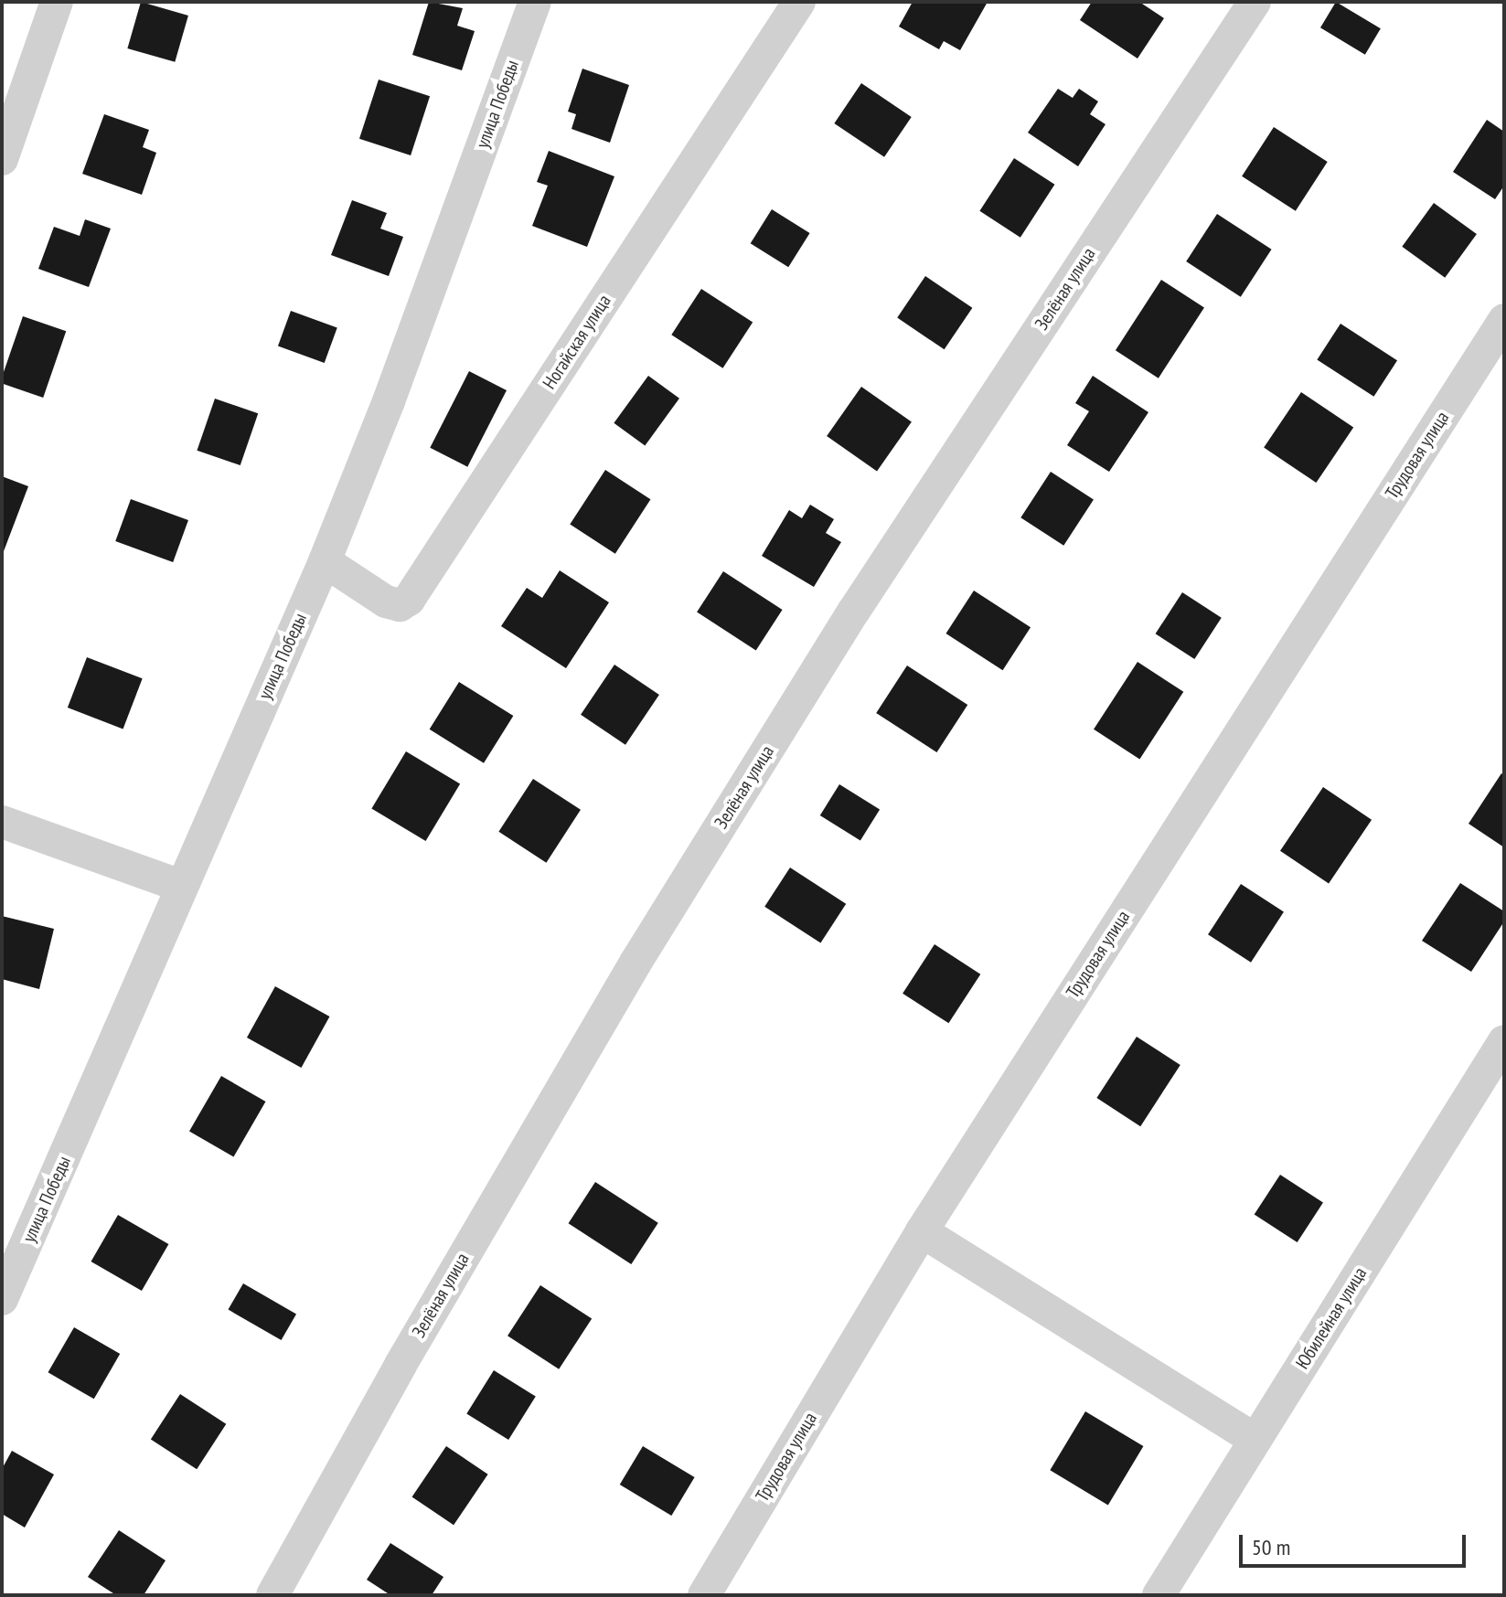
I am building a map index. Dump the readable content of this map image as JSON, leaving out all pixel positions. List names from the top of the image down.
{
  "streets": {
    "street": [
      "улица Победы",
      "Зелёная улица",
      "Ногайская улица",
      "Трудовая улица",
      "Юбилейная улица"
    ]
  },
  "crossings": [
    ["улица Победы", "Ногайская улица"]
  ],
  "scale_bar": "50 m"
}
